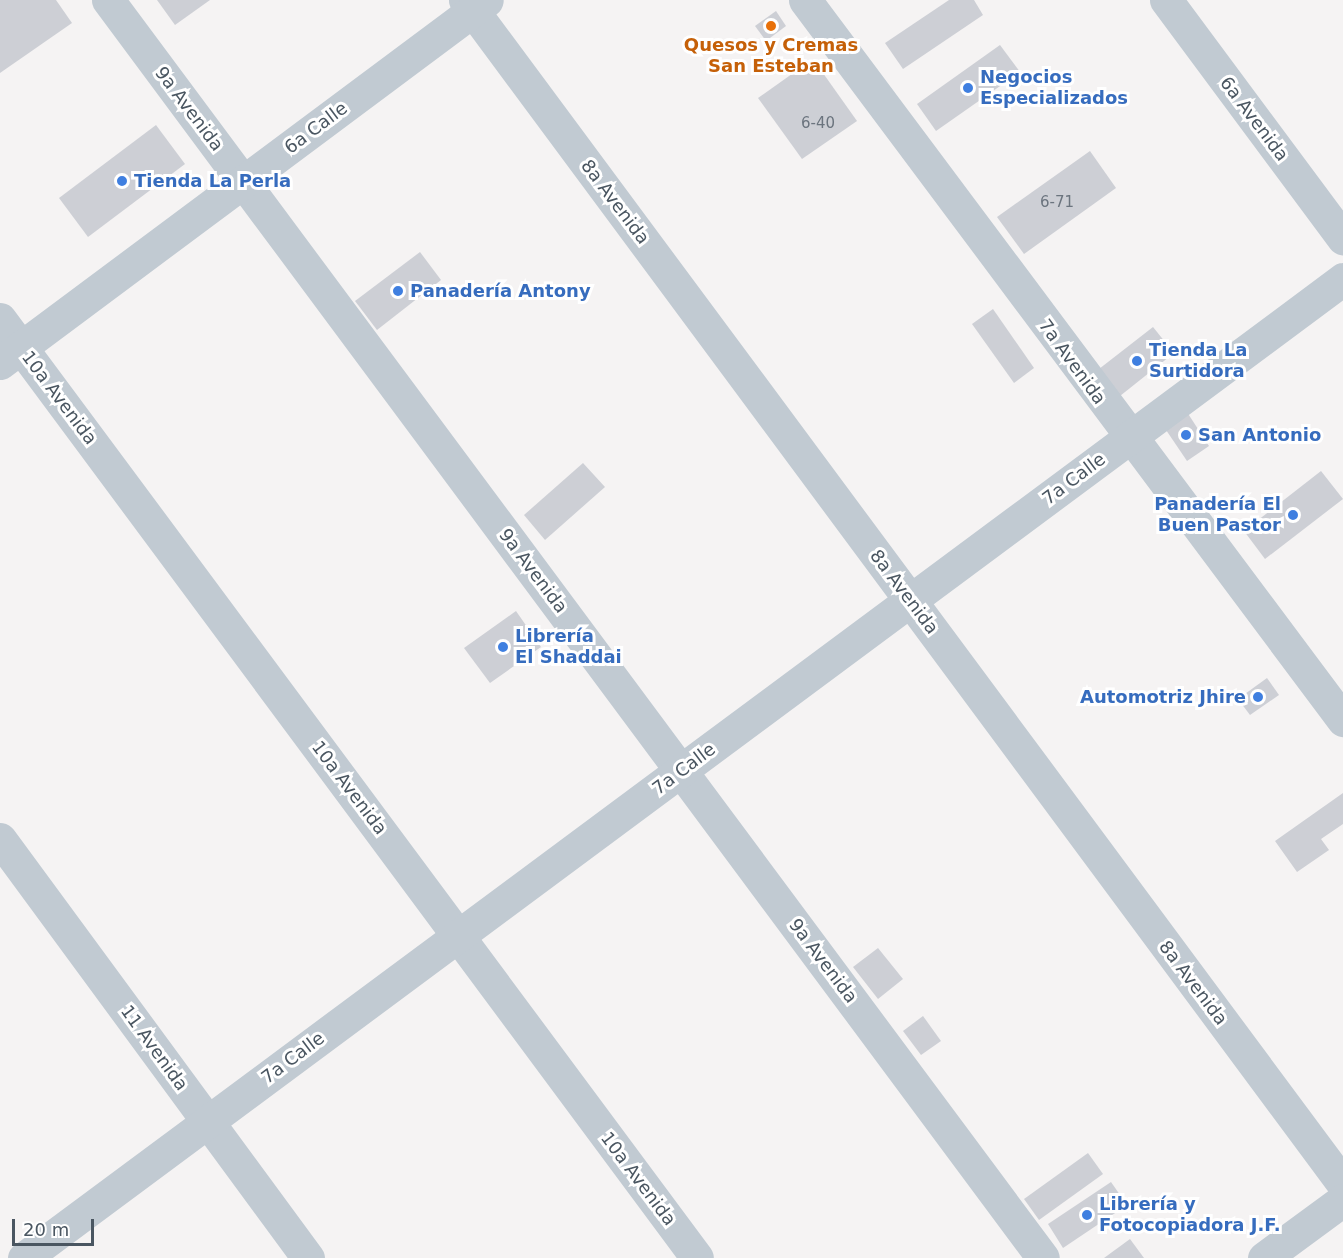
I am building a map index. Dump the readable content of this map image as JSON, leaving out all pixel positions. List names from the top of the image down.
{
  "streets": {
    "street": [
      "9a Avenida",
      "6a Avenida",
      "6a Calle",
      "8a Avenida",
      "7a Avenida",
      "10a Avenida",
      "7a Calle",
      "11 Avenida"
    ]
  },
  "crossings": [
    ["9a Avenida", "6a Calle"],
    ["9a Avenida", "7a Calle"],
    ["6a Calle", "8a Avenida"],
    ["6a Calle", "10a Avenida"],
    ["8a Avenida", "7a Calle"],
    ["7a Avenida", "7a Calle"],
    ["10a Avenida", "7a Calle"],
    ["7a Calle", "11 Avenida"]
  ],
  "places": [
    "Quesos y Cremas San Esteban",
    "Negocios Especializados",
    "Tienda La Perla",
    "Panadería Antony",
    "Tienda La Surtidora",
    "San Antonio",
    "Panadería El Buen Pastor",
    "Librería El Shaddai",
    "Automotriz Jhire",
    "Librería y Fotocopiadora J.F."
  ],
  "house_numbers": ["6-40", "6-71"],
  "scale_bar": "20 m"
}
